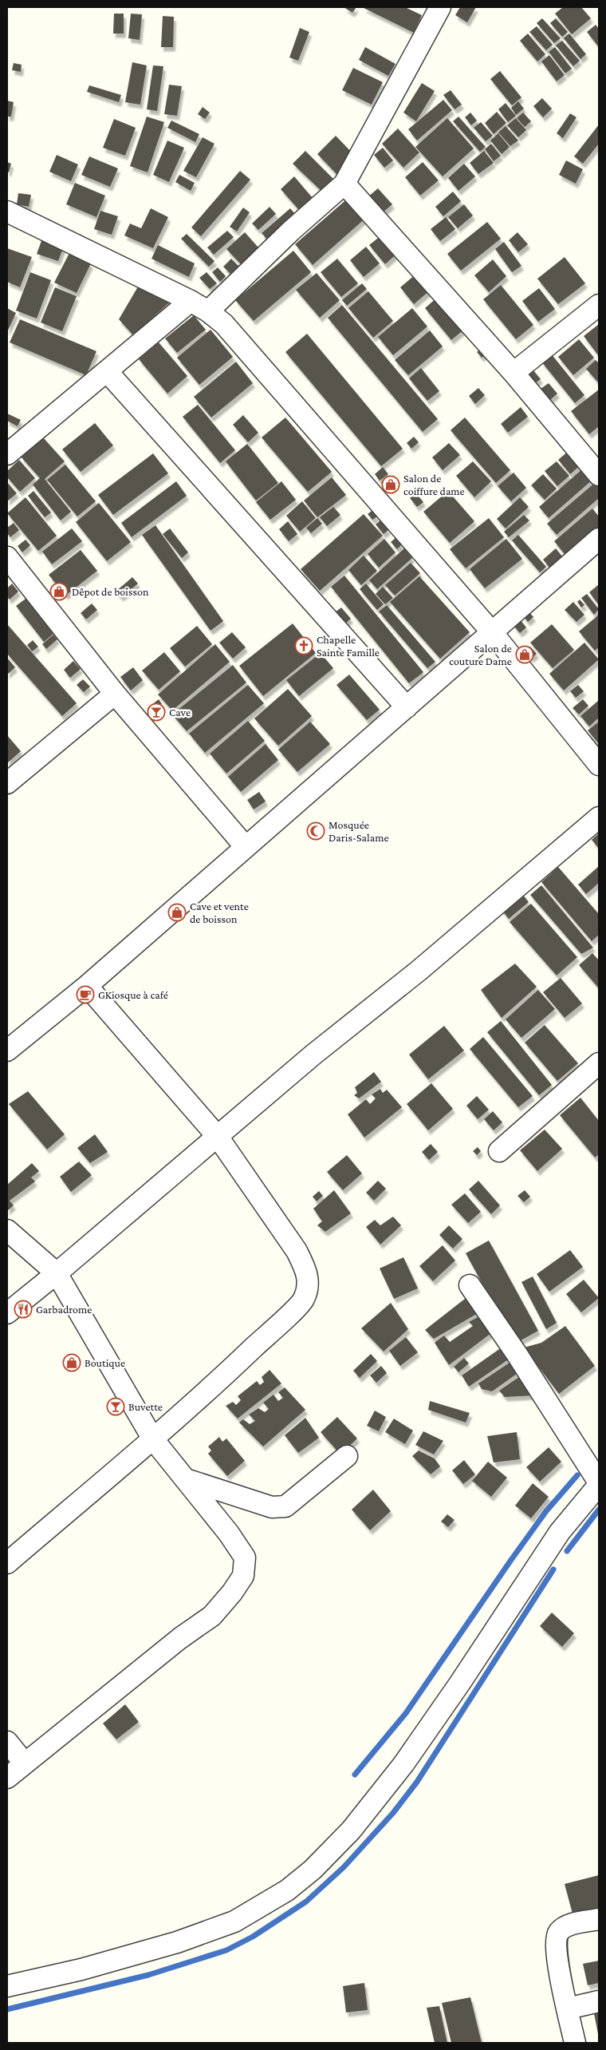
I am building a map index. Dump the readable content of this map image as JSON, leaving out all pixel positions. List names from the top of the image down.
{
  "places": {
    "shop": [
      "Salon de coiffure dame",
      "Dêpot de boisson",
      "Salon de couture Dame",
      "Cave et vente de boisson",
      "Boutique"
    ],
    "church": ["Chapelle Sainte Famille"],
    "bar": ["Cave", "Buvette"],
    "mosque": ["Mosquée Daris-Salame"],
    "cafe": ["GKiosque à café"],
    "restaurant": ["Garbadrome"]
  }
}
